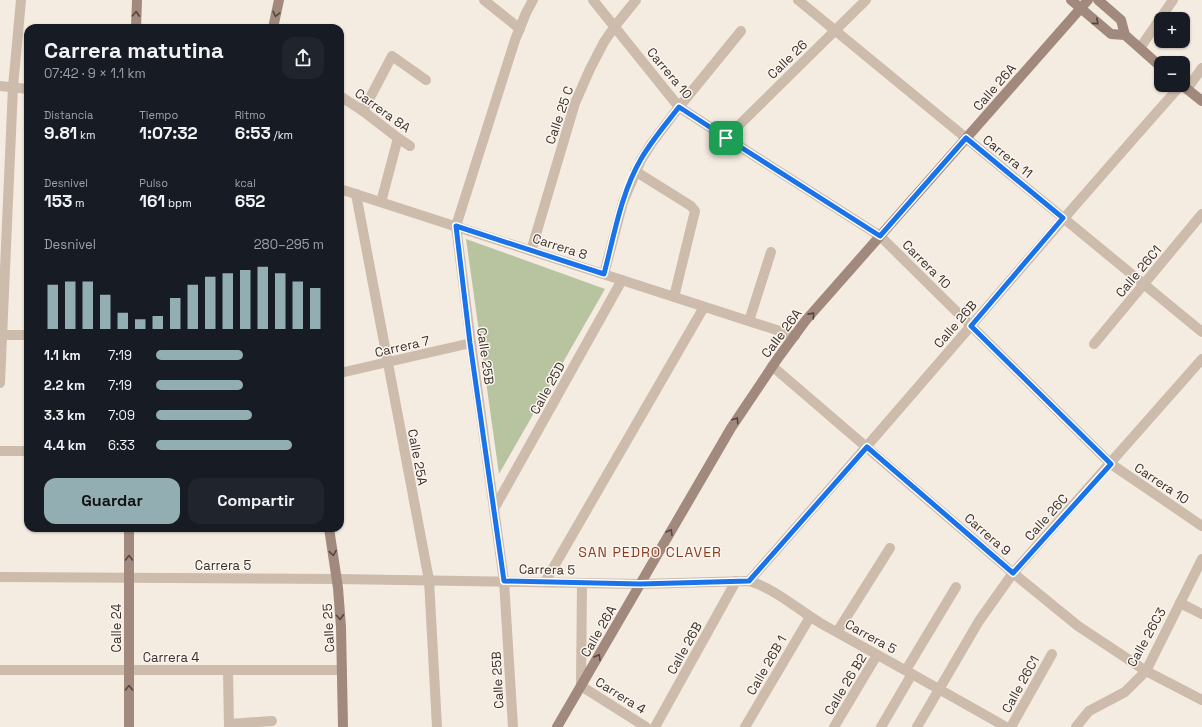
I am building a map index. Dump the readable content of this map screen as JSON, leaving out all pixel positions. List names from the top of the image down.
{
  "streets": {
    "street": [
      "Calle 26",
      "Carrera 10",
      "Calle 26A",
      "Carrera 8A",
      "Calle 25 C",
      "Carrera 11",
      "Carrera 8",
      "Calle 26C1",
      "Calle 26B",
      "Carrera 7",
      "Calle 25B",
      "Calle 25D",
      "Calle 25A",
      "Calle 26C",
      "Carrera 9",
      "Carrera 5",
      "Calle 24",
      "Calle 25",
      "Calle 26C3",
      "Carrera 4",
      "Calle 26B 1",
      "Calle 26 B2"
    ]
  },
  "crossings": [
    ["Calle 26", "Carrera 10"],
    ["Calle 26", "Carrera 11"],
    ["Carrera 10", "Calle 26A"],
    ["Carrera 10", "Calle 25 C"],
    ["Carrera 10", "Calle 26B"],
    ["Carrera 10", "Calle 26C"],
    ["Calle 26A", "Carrera 11"],
    ["Calle 26A", "Carrera 8"],
    ["Calle 26A", "Carrera 9"],
    ["Calle 26A", "Carrera 5"],
    ["Calle 26A", "Carrera 4"],
    ["Calle 25 C", "Carrera 8"],
    ["Carrera 11", "Calle 26C1"],
    ["Carrera 11", "Calle 26B"],
    ["Carrera 8", "Calle 25B"],
    ["Carrera 8", "Calle 25D"],
    ["Carrera 8", "Calle 25A"],
    ["Calle 26B", "Carrera 9"],
    ["Calle 26B", "Carrera 5"],
    ["Carrera 7", "Calle 25B"],
    ["Carrera 7", "Calle 25A"],
    ["Calle 25B", "Calle 25D"],
    ["Calle 25B", "Carrera 5"],
    ["Calle 25A", "Carrera 5"],
    ["Calle 26C", "Carrera 9"],
    ["Calle 26C", "Carrera 5"],
    ["Carrera 9", "Calle 26C3"],
    ["Carrera 5", "Calle 24"],
    ["Carrera 5", "Calle 25"],
    ["Carrera 5", "Calle 26B 1"],
    ["Carrera 5", "Calle 26 B2"],
    ["Calle 24", "Carrera 4"],
    ["Calle 25", "Carrera 4"]
  ],
  "one_way": ["Calle 24", "Calle 25"],
  "districts": ["SAN PEDRO CLAVER"],
  "page": {
    "map_buttons": ["+", "−"],
    "heading": ["Carrera matutina", "07:42 · 9 × 1.1 km"],
    "stats": [
      ["Distancia", "9.81 km"],
      ["Tiempo", "1:07:32"],
      ["Ritmo", "6:53 /km"],
      ["Desnivel", "153 m"],
      ["Pulso", "161 bpm"],
      ["kcal", "652"]
    ],
    "chart": ["Desnivel", "280–295 m"],
    "list": [
      {
        "name": "1.1 km",
        "note": "7:19"
      },
      {
        "name": "2.2 km",
        "note": "7:19"
      },
      {
        "name": "3.3 km",
        "note": "7:09"
      },
      {
        "name": "4.4 km",
        "note": "6:33"
      }
    ],
    "buttons": ["Guardar", "Compartir"]
  }
}
